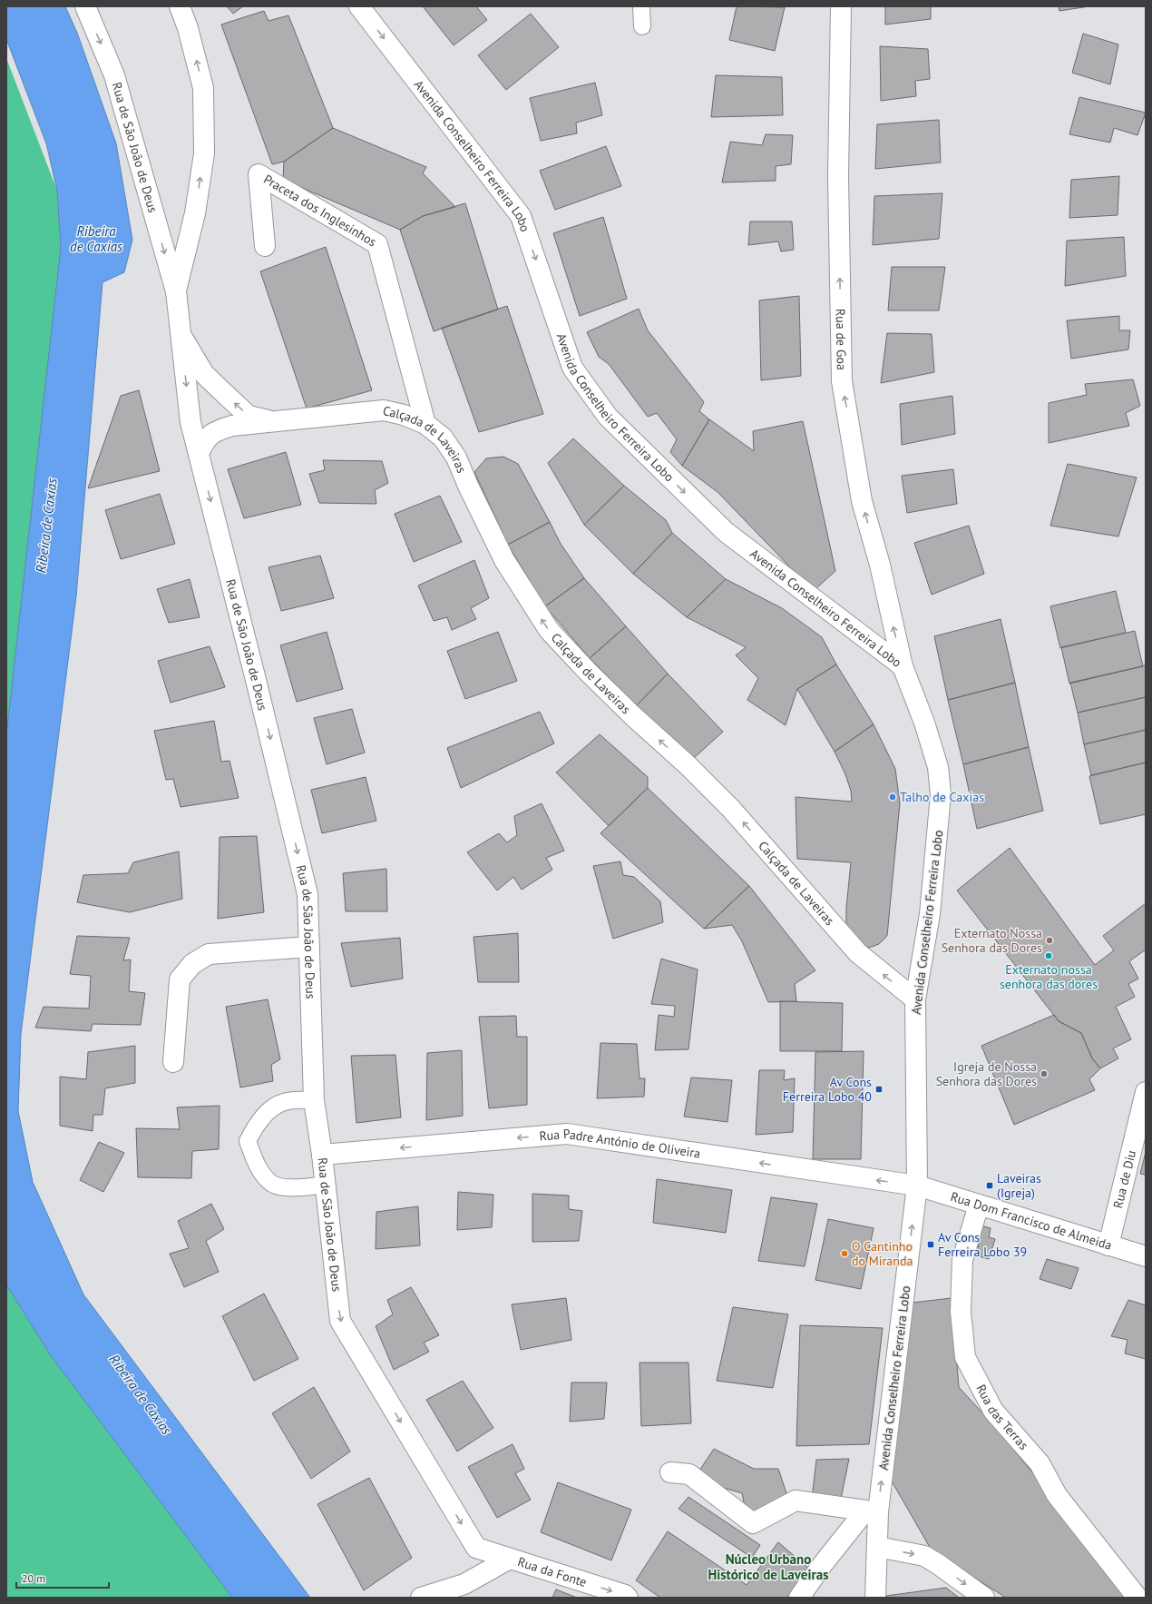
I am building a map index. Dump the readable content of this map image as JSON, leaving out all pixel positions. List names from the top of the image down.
{
  "streets": {
    "street": [
      "Rua de São João de Deus",
      "Avenida Conselheiro Ferreira Lobo",
      "Praceta dos Inglesinhos",
      "Rua de Goa",
      "Calçada de Laveiras",
      "Rua Padre António de Oliveira",
      "Rua de Diu",
      "Rua Dom Francisco de Almeida",
      "Rua das Terras",
      "Rua da Fonte"
    ]
  },
  "crossings": [
    ["Rua de São João de Deus", "Calçada de Laveiras"],
    ["Rua de São João de Deus", "Rua Padre António de Oliveira"],
    ["Rua de São João de Deus", "Rua da Fonte"],
    ["Avenida Conselheiro Ferreira Lobo", "Rua de Goa"],
    ["Avenida Conselheiro Ferreira Lobo", "Calçada de Laveiras"],
    ["Avenida Conselheiro Ferreira Lobo", "Rua Padre António de Oliveira"],
    ["Avenida Conselheiro Ferreira Lobo", "Rua Dom Francisco de Almeida"],
    ["Praceta dos Inglesinhos", "Calçada de Laveiras"],
    ["Rua Padre António de Oliveira", "Rua Dom Francisco de Almeida"],
    ["Rua de Diu", "Rua Dom Francisco de Almeida"],
    ["Rua Dom Francisco de Almeida", "Rua das Terras"]
  ],
  "one_way": ["Rua de Goa", "Calçada de Laveiras", "Rua Padre António de Oliveira"],
  "districts": ["Núcleo Urbano Histórico de Laveiras"],
  "water": ["Ribeira de Caxias"],
  "places": {
    "other": [
      "Talho de Caxias",
      "Externato Nossa Senhora das Dores",
      "Externato nossa senhora das dores",
      "Igreja de Nossa Senhora das Dores",
      "O Cantinho do Miranda"
    ],
    "transit": ["Av Cons Ferreira Lobo 40", "Laveiras (Igreja)", "Av Cons Ferreira Lobo 39"]
  },
  "scale_bar": "20 m"
}
